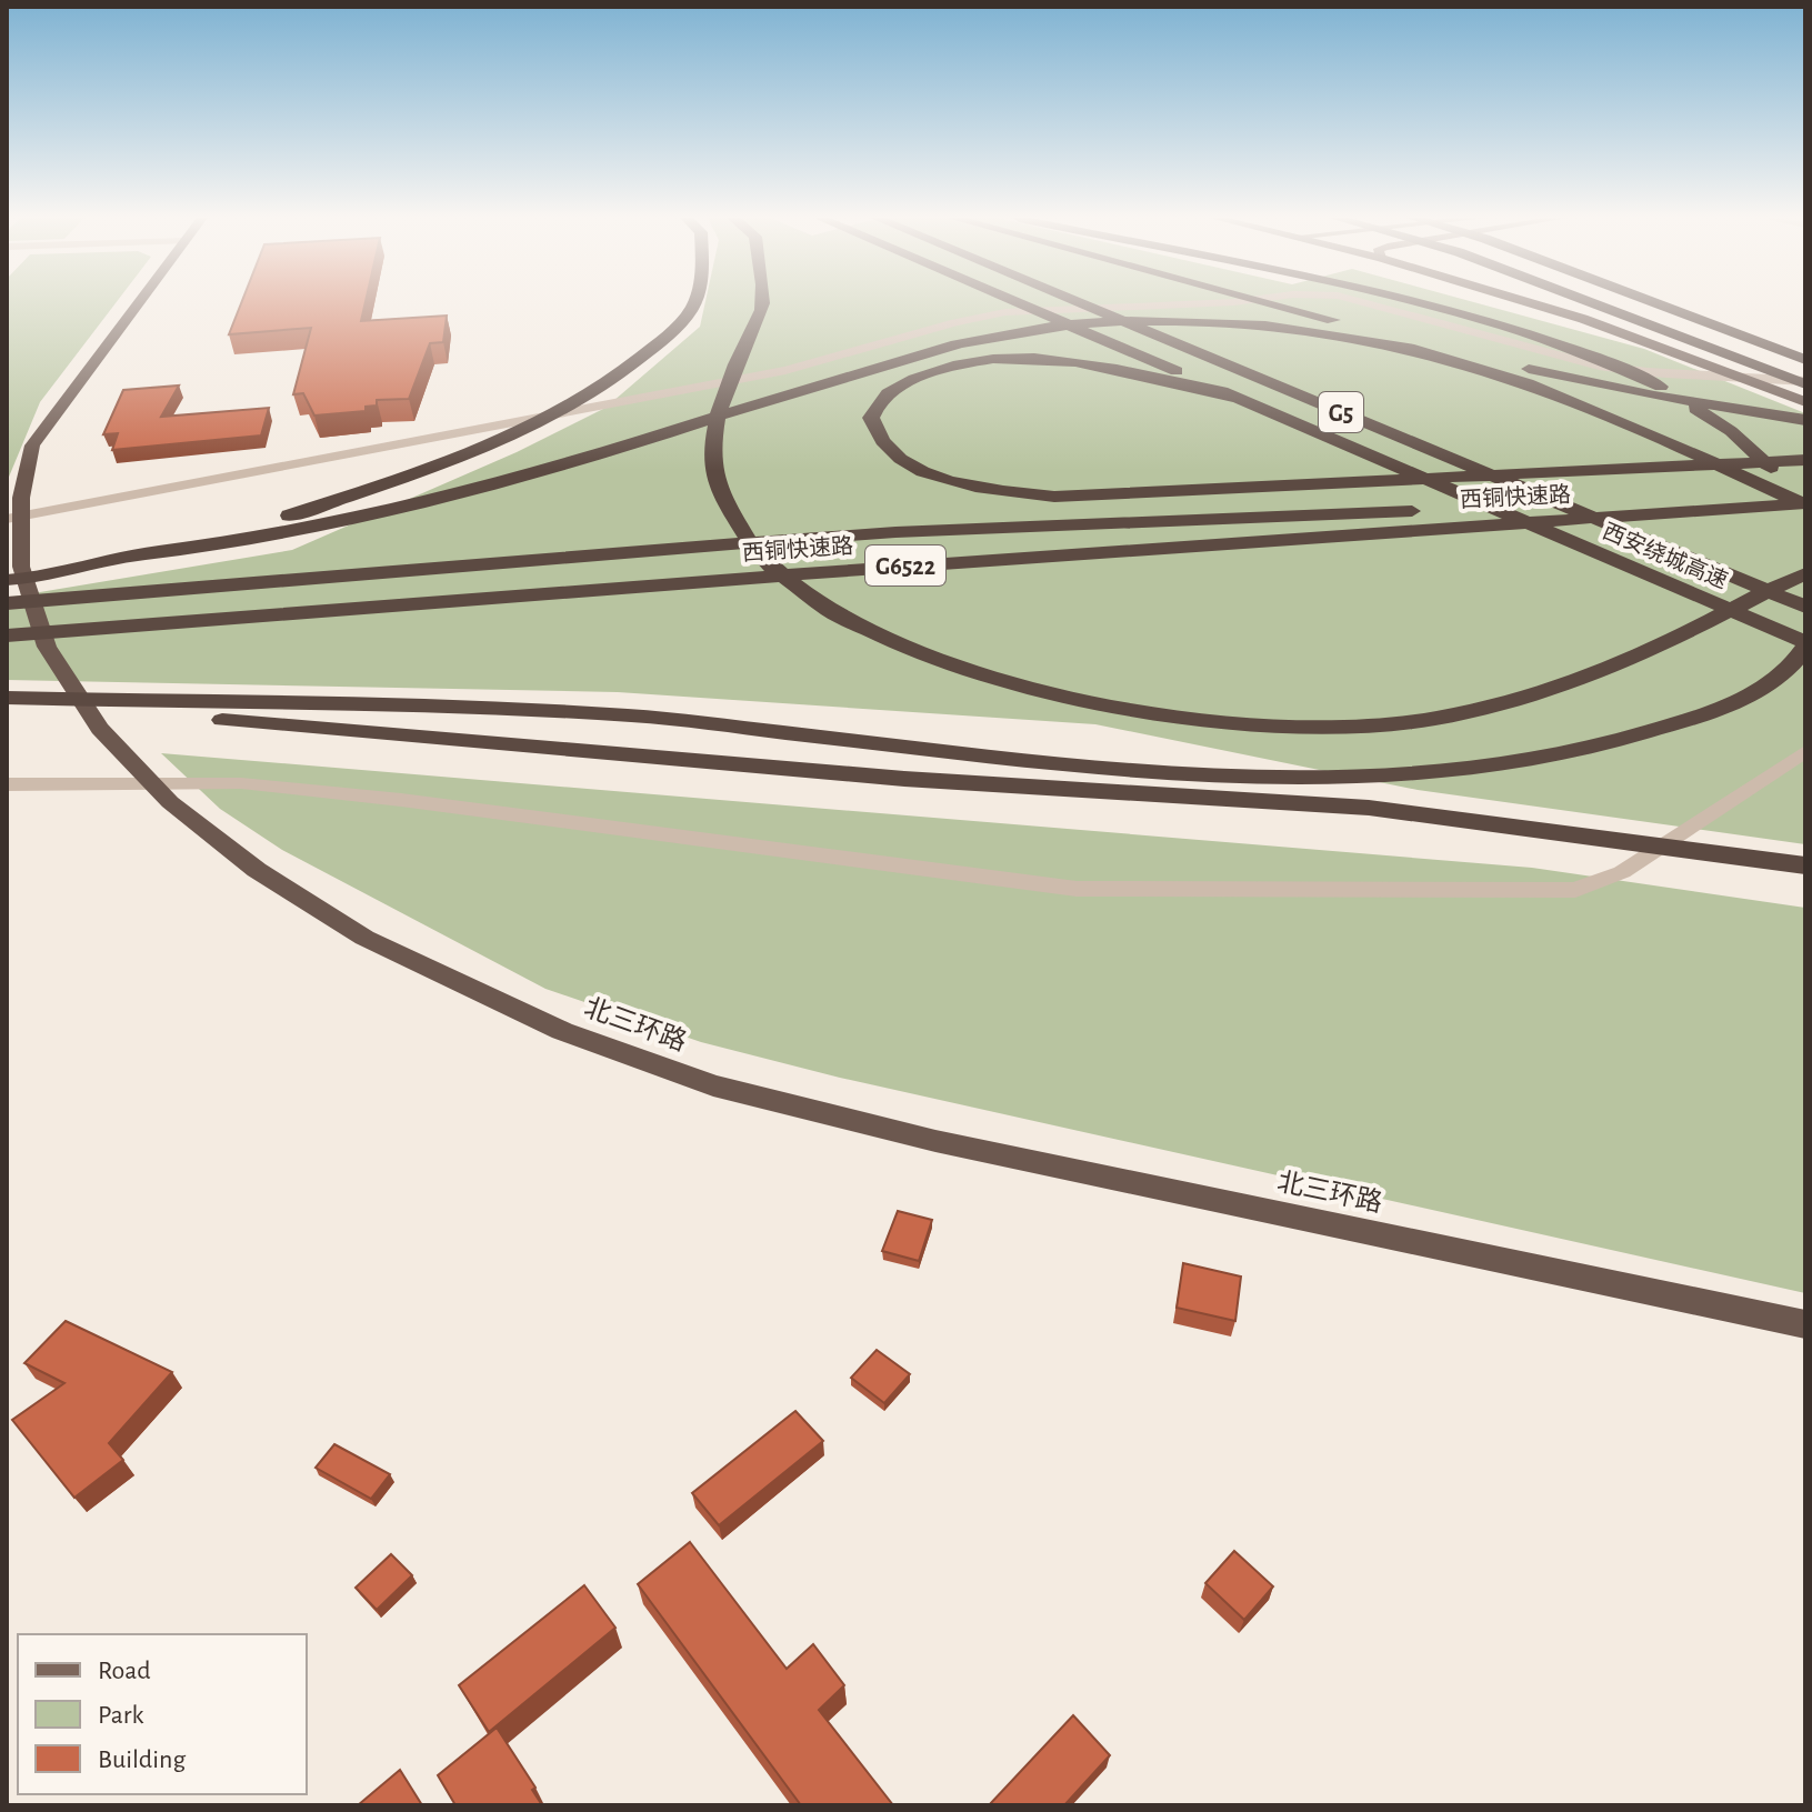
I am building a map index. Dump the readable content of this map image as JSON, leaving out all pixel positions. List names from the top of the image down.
{
  "streets": {
    "highway": [
      "G5",
      "西铜快速路",
      "西安绕城高速",
      "G6522",
      "北三环路"
    ]
  },
  "legend": ["Road", "Park", "Building"]
}
